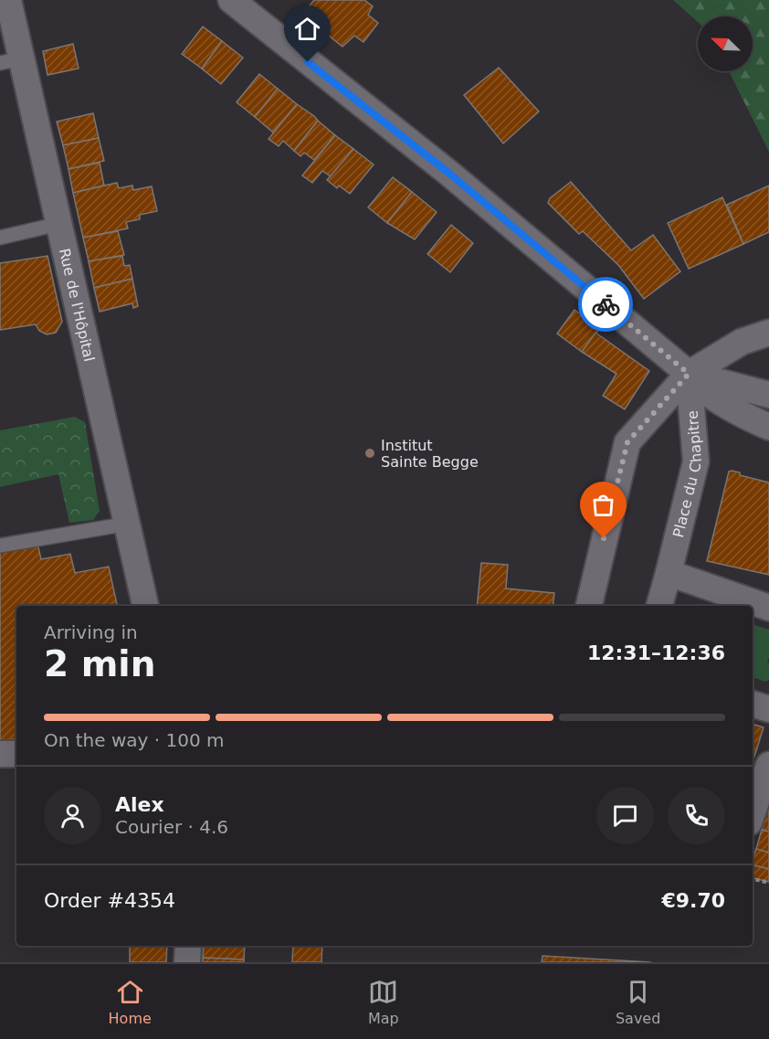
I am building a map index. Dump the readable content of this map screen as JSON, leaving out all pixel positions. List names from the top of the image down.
{
  "streets": {
    "street": ["Rue de l'Hôpital", "Place du Chapitre"]
  },
  "places": ["Institut Sainte Begge"],
  "north": "top left",
  "page": {
    "heading": ["2 min", "Arriving in", "12:31–12:36"],
    "panel": [
      "Alex",
      "Courier · 4.6",
      "Order #4354",
      "€9.70"
    ],
    "bar": "On the way · 100 m",
    "tabs": ["Home", "Map", "Saved"]
  }
}
